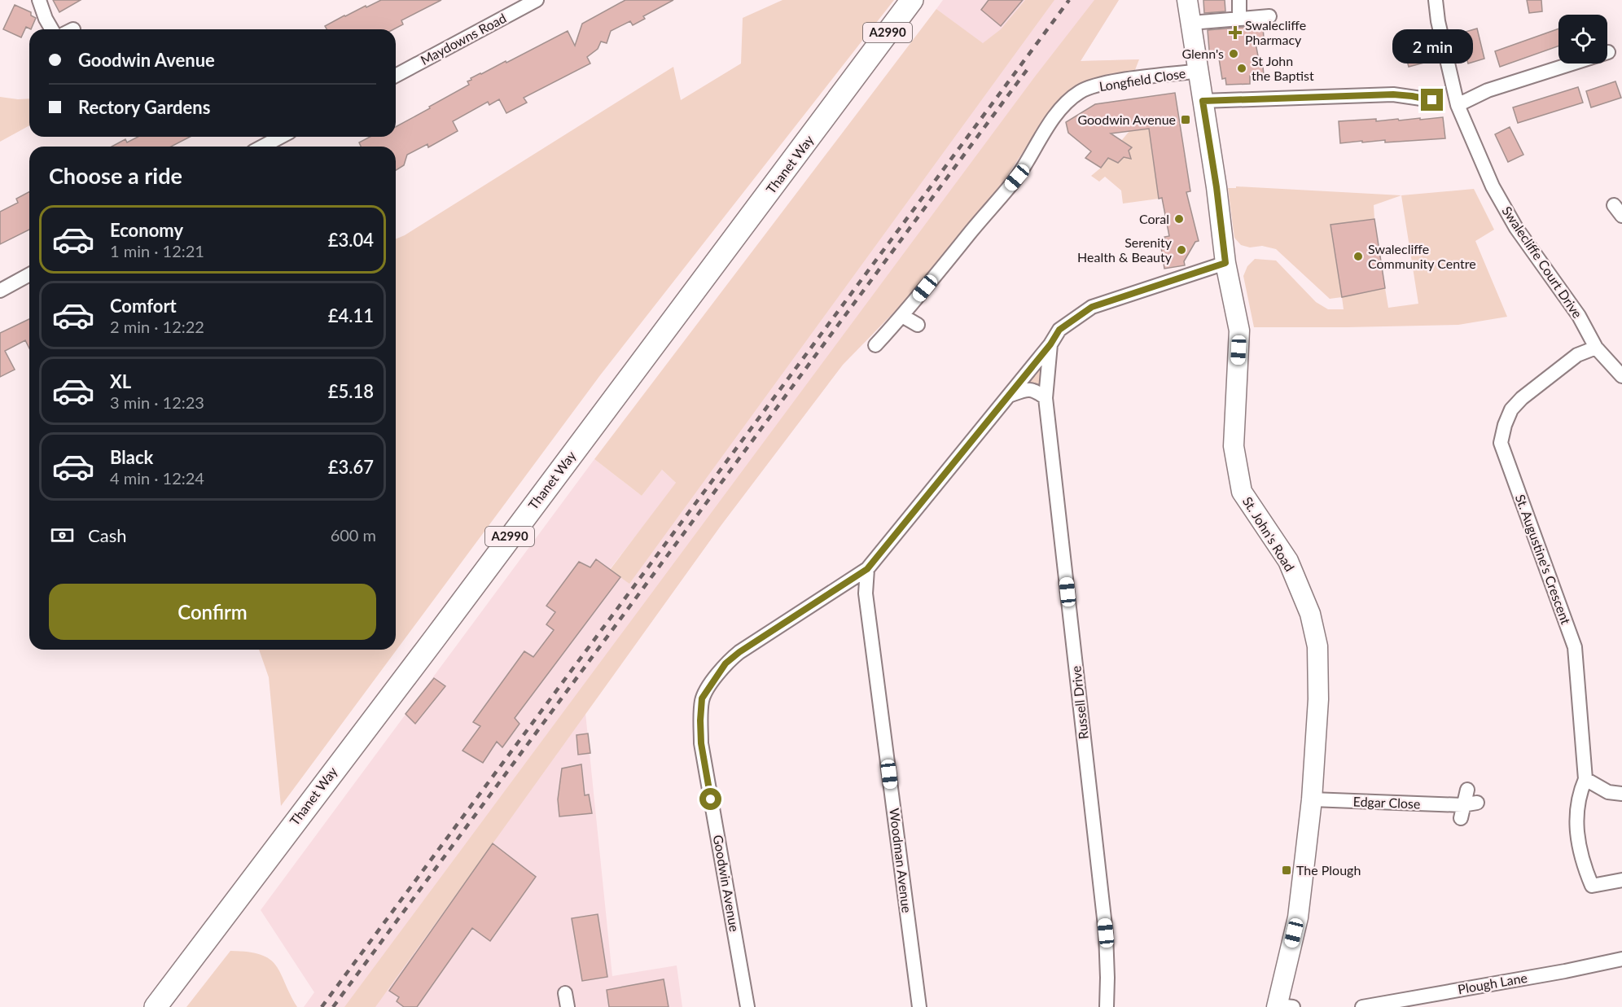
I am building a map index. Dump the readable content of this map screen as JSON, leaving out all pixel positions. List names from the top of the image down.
{
  "streets": {
    "main road": ["A2990", "Thanet Way", "St. John's Road"],
    "street": [
      "Maydowns Road",
      "Longfield Close",
      "Swalecliffe Court Drive",
      "St. Augustine's Crescent",
      "Russell Drive",
      "Edgar Close",
      "Woodman Avenue",
      "Goodwin Avenue",
      "Plough Lane"
    ]
  },
  "crossings": [
    ["Longfield Close", "St. John's Road"],
    ["Swalecliffe Court Drive", "St. Augustine's Crescent"],
    ["St. John's Road", "Edgar Close"],
    ["St. John's Road", "Goodwin Avenue"],
    ["Russell Drive", "Goodwin Avenue"],
    ["Woodman Avenue", "Goodwin Avenue"]
  ],
  "places": {
    "health": ["Swalecliffe Pharmacy"],
    "other": [
      "Glenn's",
      "St John the Baptist",
      "Coral",
      "Serenity Health & Beauty",
      "Swalecliffe Community Centre"
    ],
    "transit": ["Goodwin Avenue", "The Plough"]
  },
  "page": {
    "bubble": "2 min",
    "banner": ["Goodwin Avenue", "Rectory Gardens"],
    "heading": "Choose a ride",
    "list": [
      {
        "name": "Economy",
        "note": "1 min · 12:21",
        "value": "£3.04"
      },
      {
        "name": "Comfort",
        "note": "2 min · 12:22",
        "value": "£4.11"
      },
      {
        "name": "XL",
        "note": "3 min · 12:23",
        "value": "£5.18"
      },
      {
        "name": "Black",
        "note": "4 min · 12:24",
        "value": "£3.67"
      }
    ],
    "pay": ["Cash", "600 m"],
    "buttons": "Confirm"
  }
}
